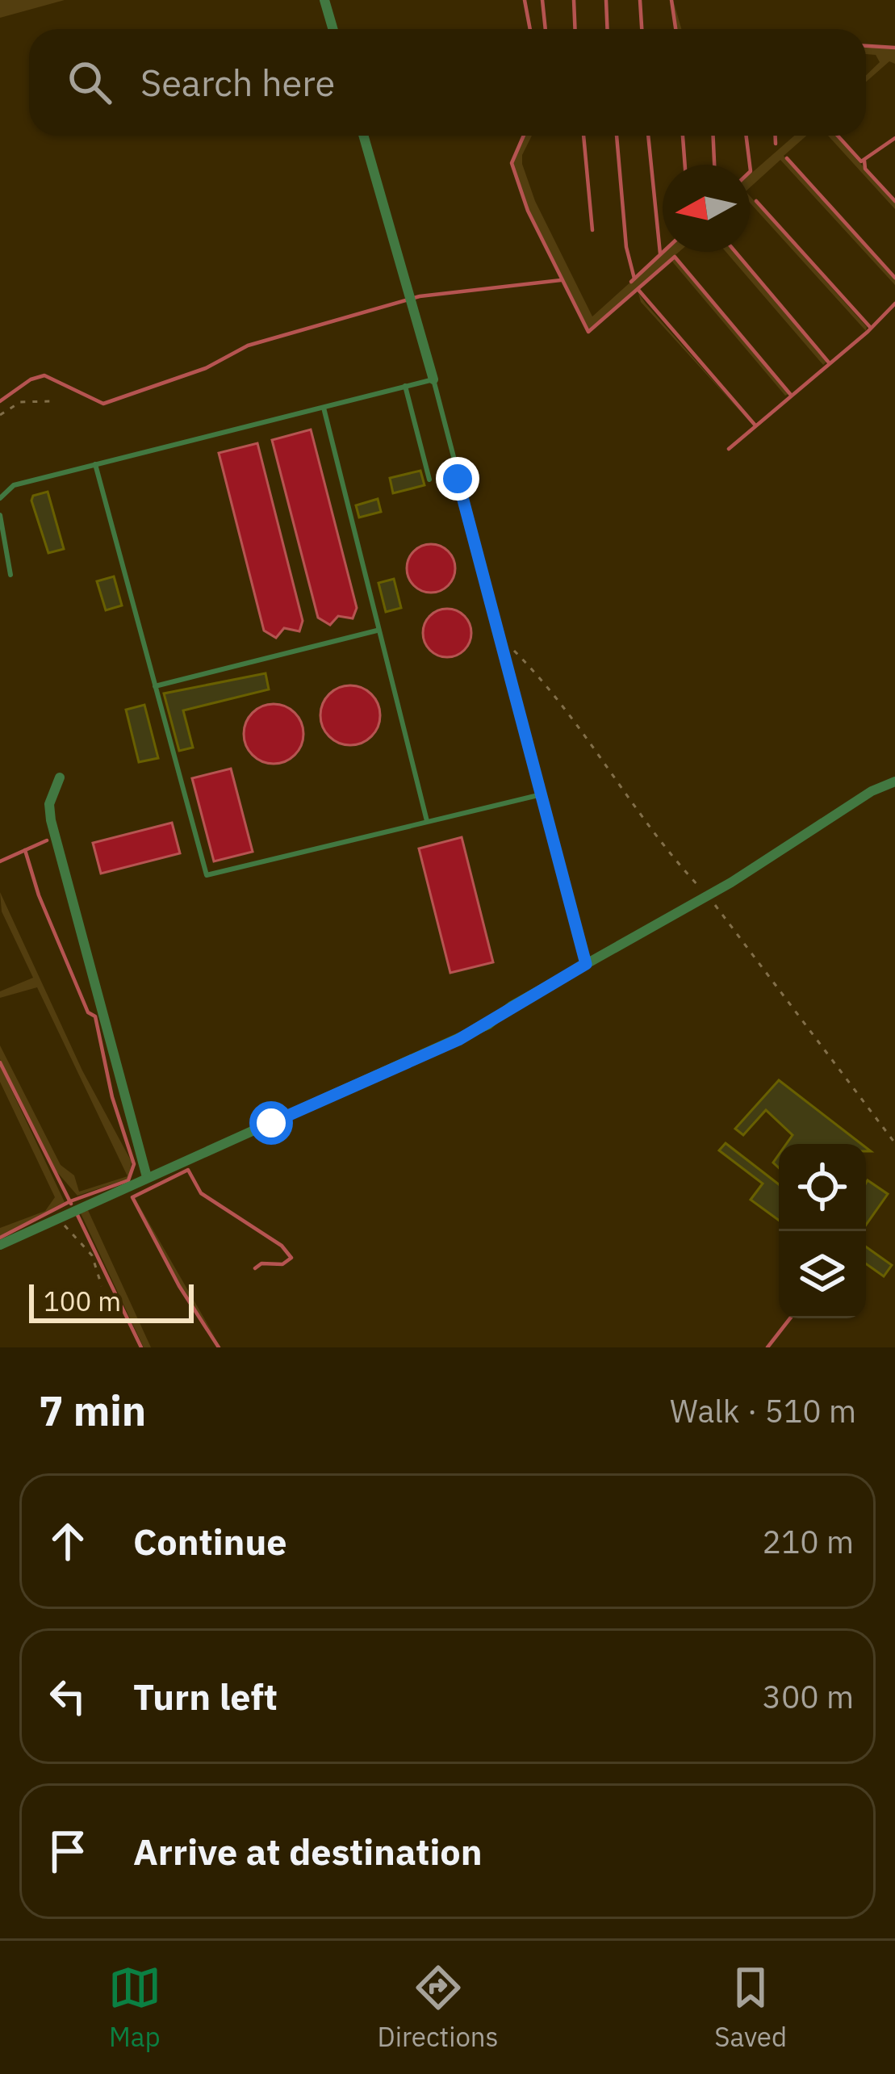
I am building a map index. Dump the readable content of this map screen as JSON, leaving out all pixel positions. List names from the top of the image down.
{
  "scale_bar": "100 m",
  "north": "left",
  "page": {
    "search": "Search here",
    "scale": "100 m",
    "heading": ["7 min", "Walk · 510 m"],
    "list": [
      ["Continue", "210 m"],
      ["Turn left", "300 m"],
      "Arrive at destination"
    ],
    "nav": ["Map", "Directions", "Saved"]
  }
}
